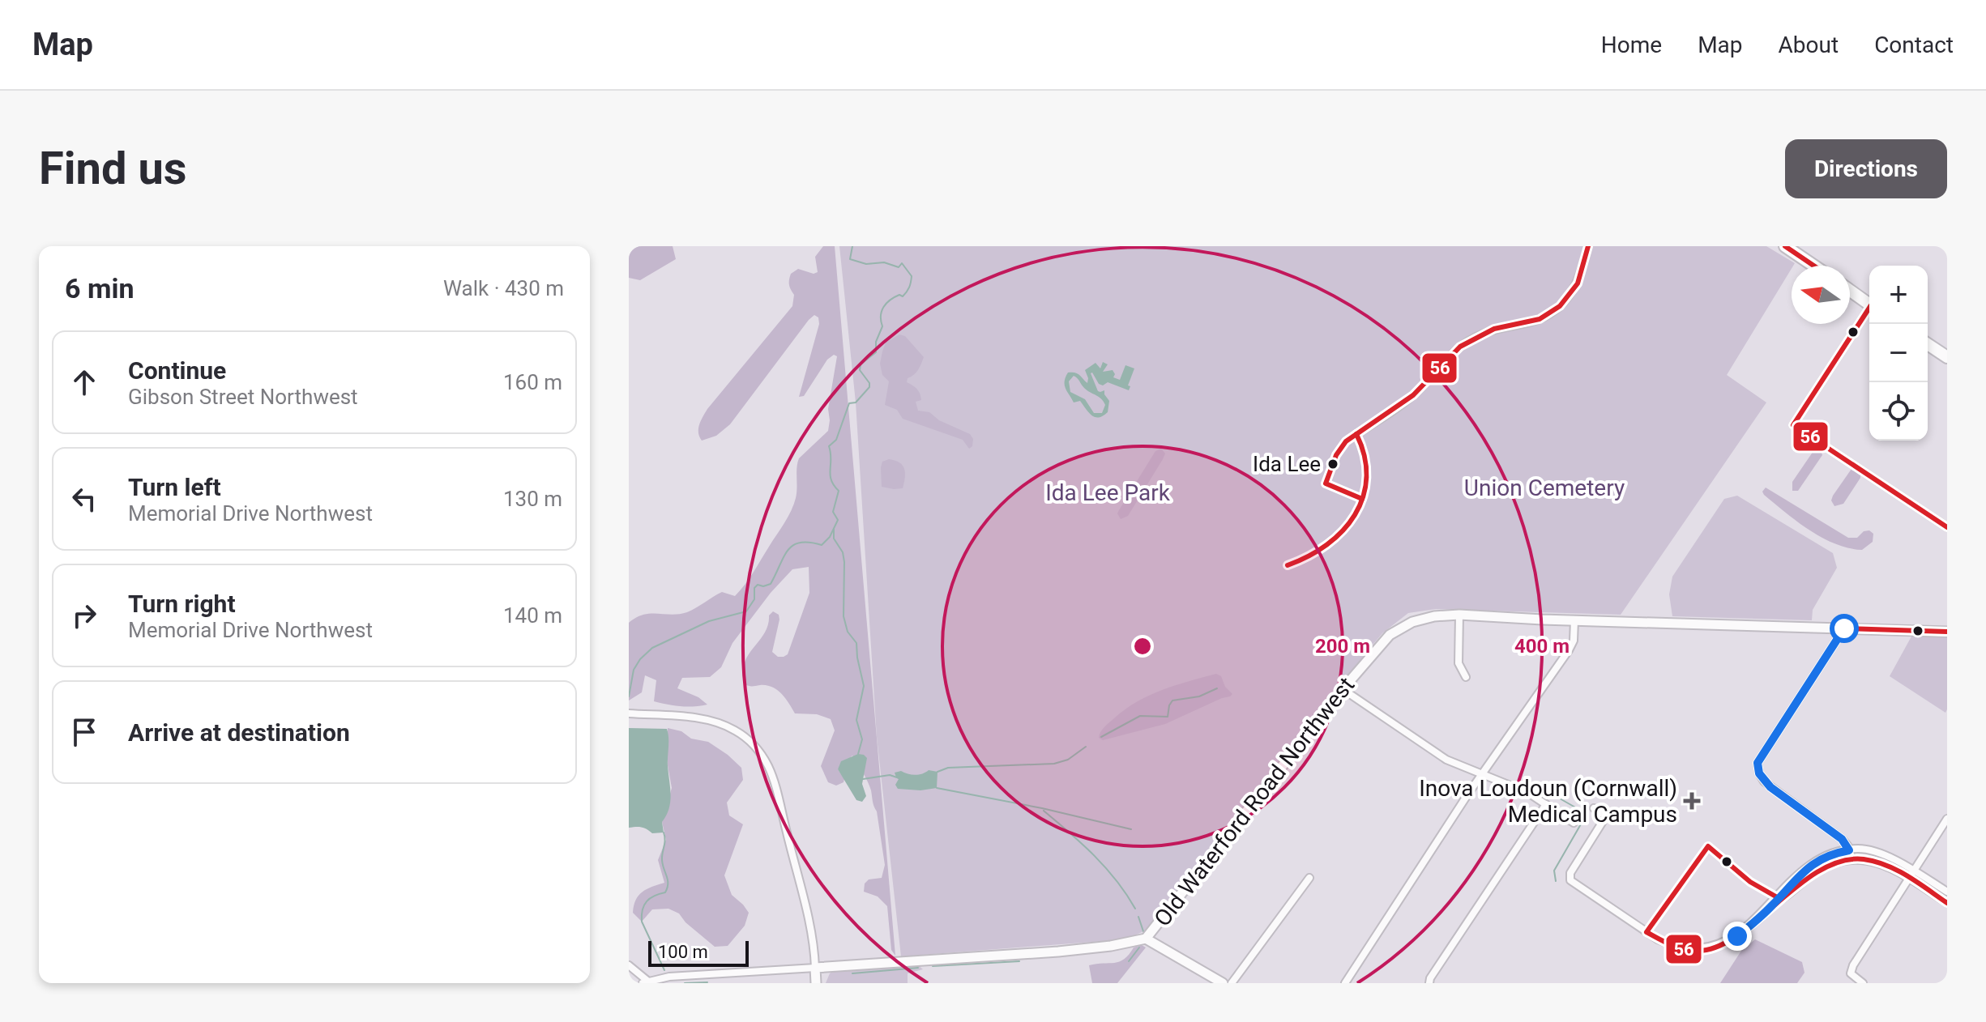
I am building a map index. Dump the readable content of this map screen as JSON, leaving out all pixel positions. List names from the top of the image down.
{
  "streets": {
    "street": ["Old Waterford Road Northwest"]
  },
  "parks": ["Union Cemetery", "Ida Lee Park"],
  "places": {
    "other": ["Ida Lee"],
    "health": ["Inova Loudoun (Cornwall) Medical Campus"]
  },
  "lines": ["transit line 56"],
  "scale_bar": "100 m",
  "north": "left",
  "page": {
    "header": "Map",
    "nav": [
      "Home",
      "Map",
      "About",
      "Contact"
    ],
    "buttons": "Directions",
    "title": "Find us",
    "heading": ["6 min", "Walk · 430 m"],
    "map_buttons": ["+", "−"],
    "list": [
      ["Continue", "Gibson Street Northwest", "160 m"],
      ["Turn left", "Memorial Drive Northwest", "130 m"],
      ["Turn right", "Memorial Drive Northwest", "140 m"],
      "Arrive at destination"
    ],
    "scale": "100 m"
  },
  "rings": ["200 m", "400 m"]
}
